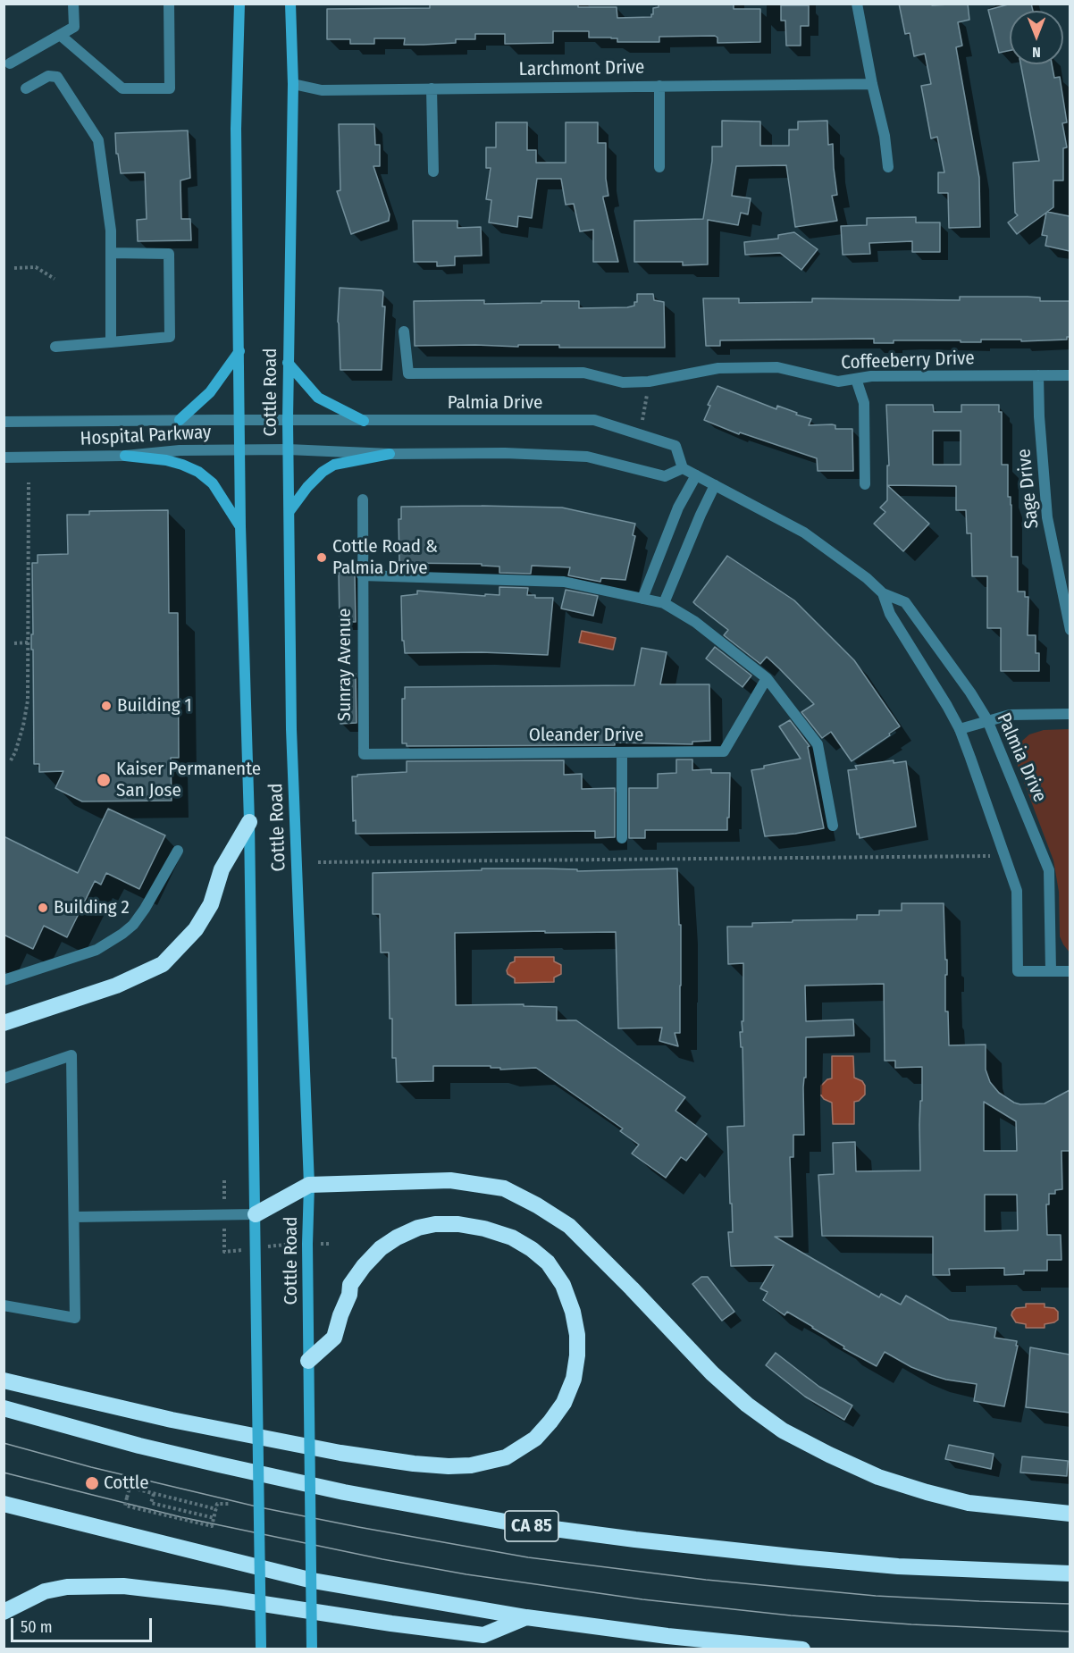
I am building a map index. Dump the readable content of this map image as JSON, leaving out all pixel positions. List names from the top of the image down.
{
  "streets": {
    "highway": ["CA 85"],
    "main road": ["Cottle Road"],
    "street": [
      "Larchmont Drive",
      "Coffeeberry Drive",
      "Palmia Drive",
      "Hospital Parkway",
      "Sage Drive",
      "Sunray Avenue",
      "Oleander Drive"
    ]
  },
  "crossings": [
    ["Larchmont Drive", "Cottle Road"],
    ["Coffeeberry Drive", "Sage Drive"],
    ["Cottle Road", "Palmia Drive"],
    ["Cottle Road", "Hospital Parkway"],
    ["Palmia Drive", "Hospital Parkway"],
    ["Sunray Avenue", "Oleander Drive"]
  ],
  "places": [
    "Cottle Road & Palmia Drive",
    "Building 1",
    "Kaiser Permanente San Jose",
    "Building 2",
    "Cottle"
  ],
  "scale_bar": "50 m",
  "north": "bottom"
}
